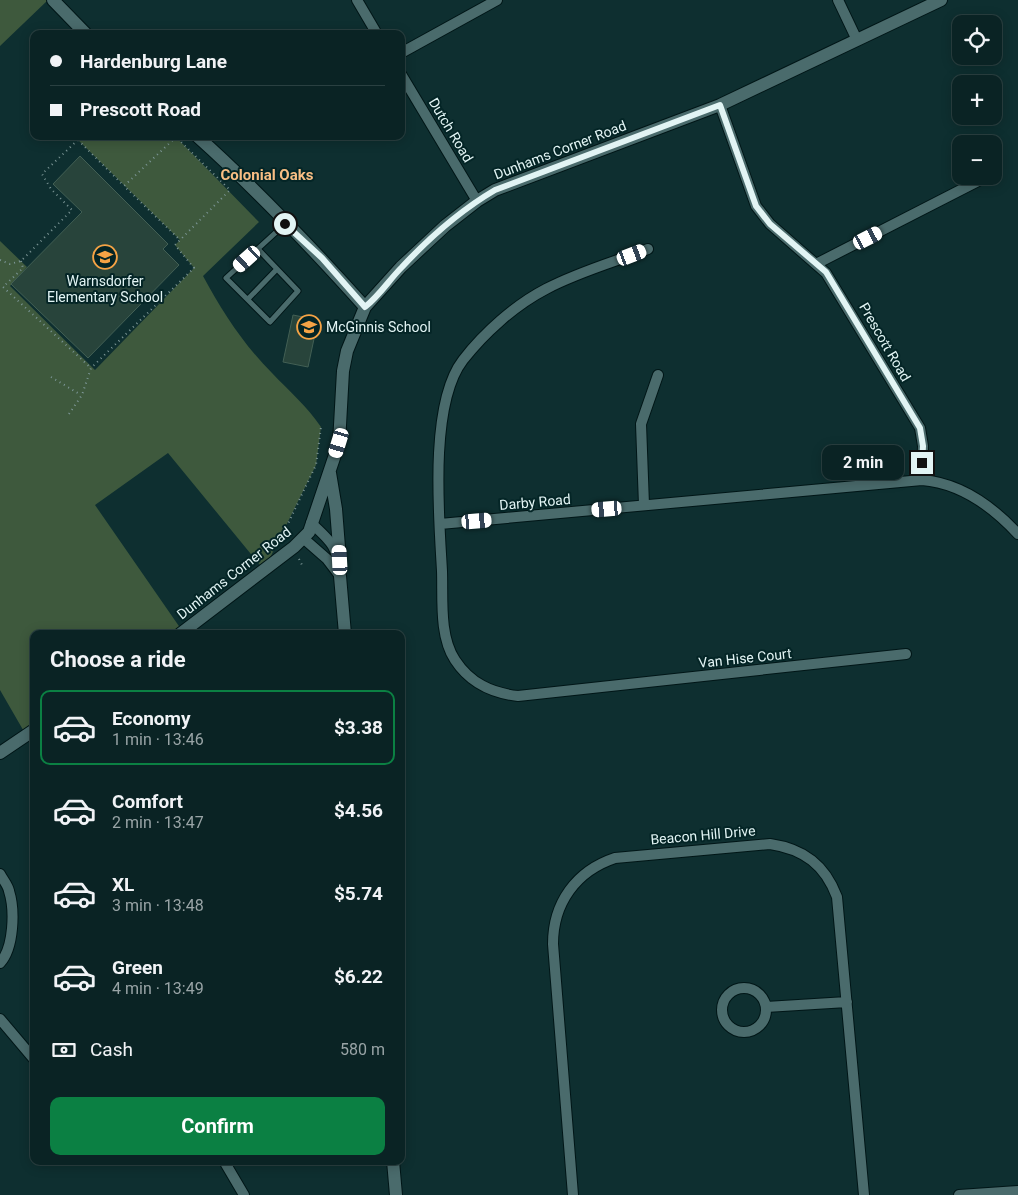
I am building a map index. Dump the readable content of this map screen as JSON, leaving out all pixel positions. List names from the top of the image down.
{
  "streets": {
    "street": [
      "Dutch Road",
      "Dunhams Corner Road",
      "Prescott Road",
      "Darby Road",
      "Van Hise Court",
      "Beacon Hill Drive"
    ]
  },
  "crossings": [
    ["Dutch Road", "Dunhams Corner Road"],
    ["Dunhams Corner Road", "Prescott Road"],
    ["Prescott Road", "Darby Road"],
    ["Darby Road", "Van Hise Court"]
  ],
  "districts": ["Colonial Oaks"],
  "places": {
    "school or university": ["Warnsdorfer Elementary School", "McGinnis School"]
  },
  "page": {
    "map_buttons": ["+", "−"],
    "banner": ["Hardenburg Lane", "Prescott Road"],
    "bubble": "2 min",
    "heading": "Choose a ride",
    "list": [
      {
        "name": "Economy",
        "note": "1 min · 13:46",
        "value": "$3.38"
      },
      {
        "name": "Comfort",
        "note": "2 min · 13:47",
        "value": "$4.56"
      },
      {
        "name": "XL",
        "note": "3 min · 13:48",
        "value": "$5.74"
      },
      {
        "name": "Green",
        "note": "4 min · 13:49",
        "value": "$6.22"
      }
    ],
    "pay": ["Cash", "580 m"],
    "buttons": "Confirm"
  }
}
